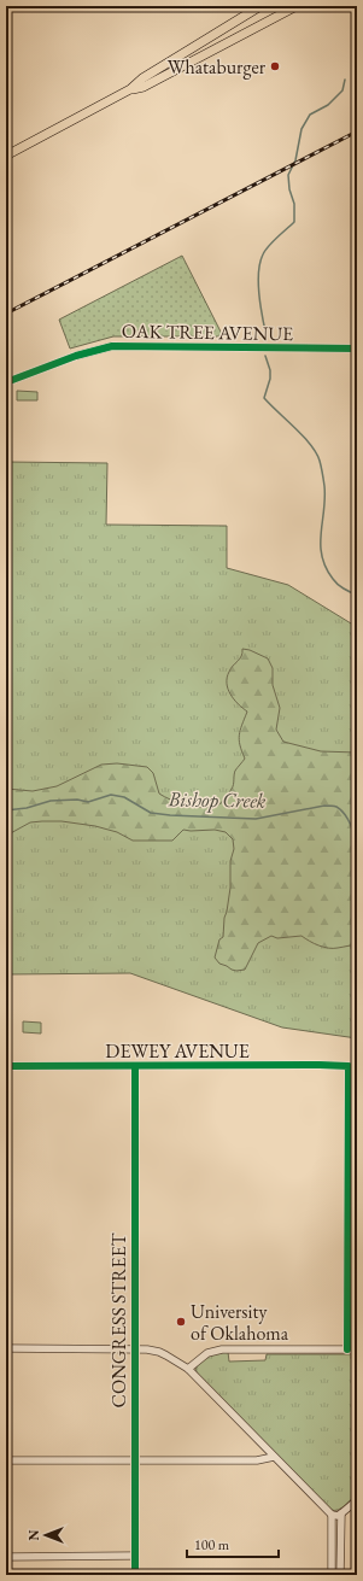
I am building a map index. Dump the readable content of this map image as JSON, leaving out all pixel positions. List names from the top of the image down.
{
  "streets": {
    "street": ["OAK TREE AVENUE", "DEWEY AVENUE", "CONGRESS STREET"]
  },
  "crossings": [
    ["DEWEY AVENUE", "CONGRESS STREET"]
  ],
  "water": ["Bishop Creek"],
  "places": ["Whataburger", "University of Oklahoma"],
  "scale_bar": "100 m",
  "north": "left"
}
